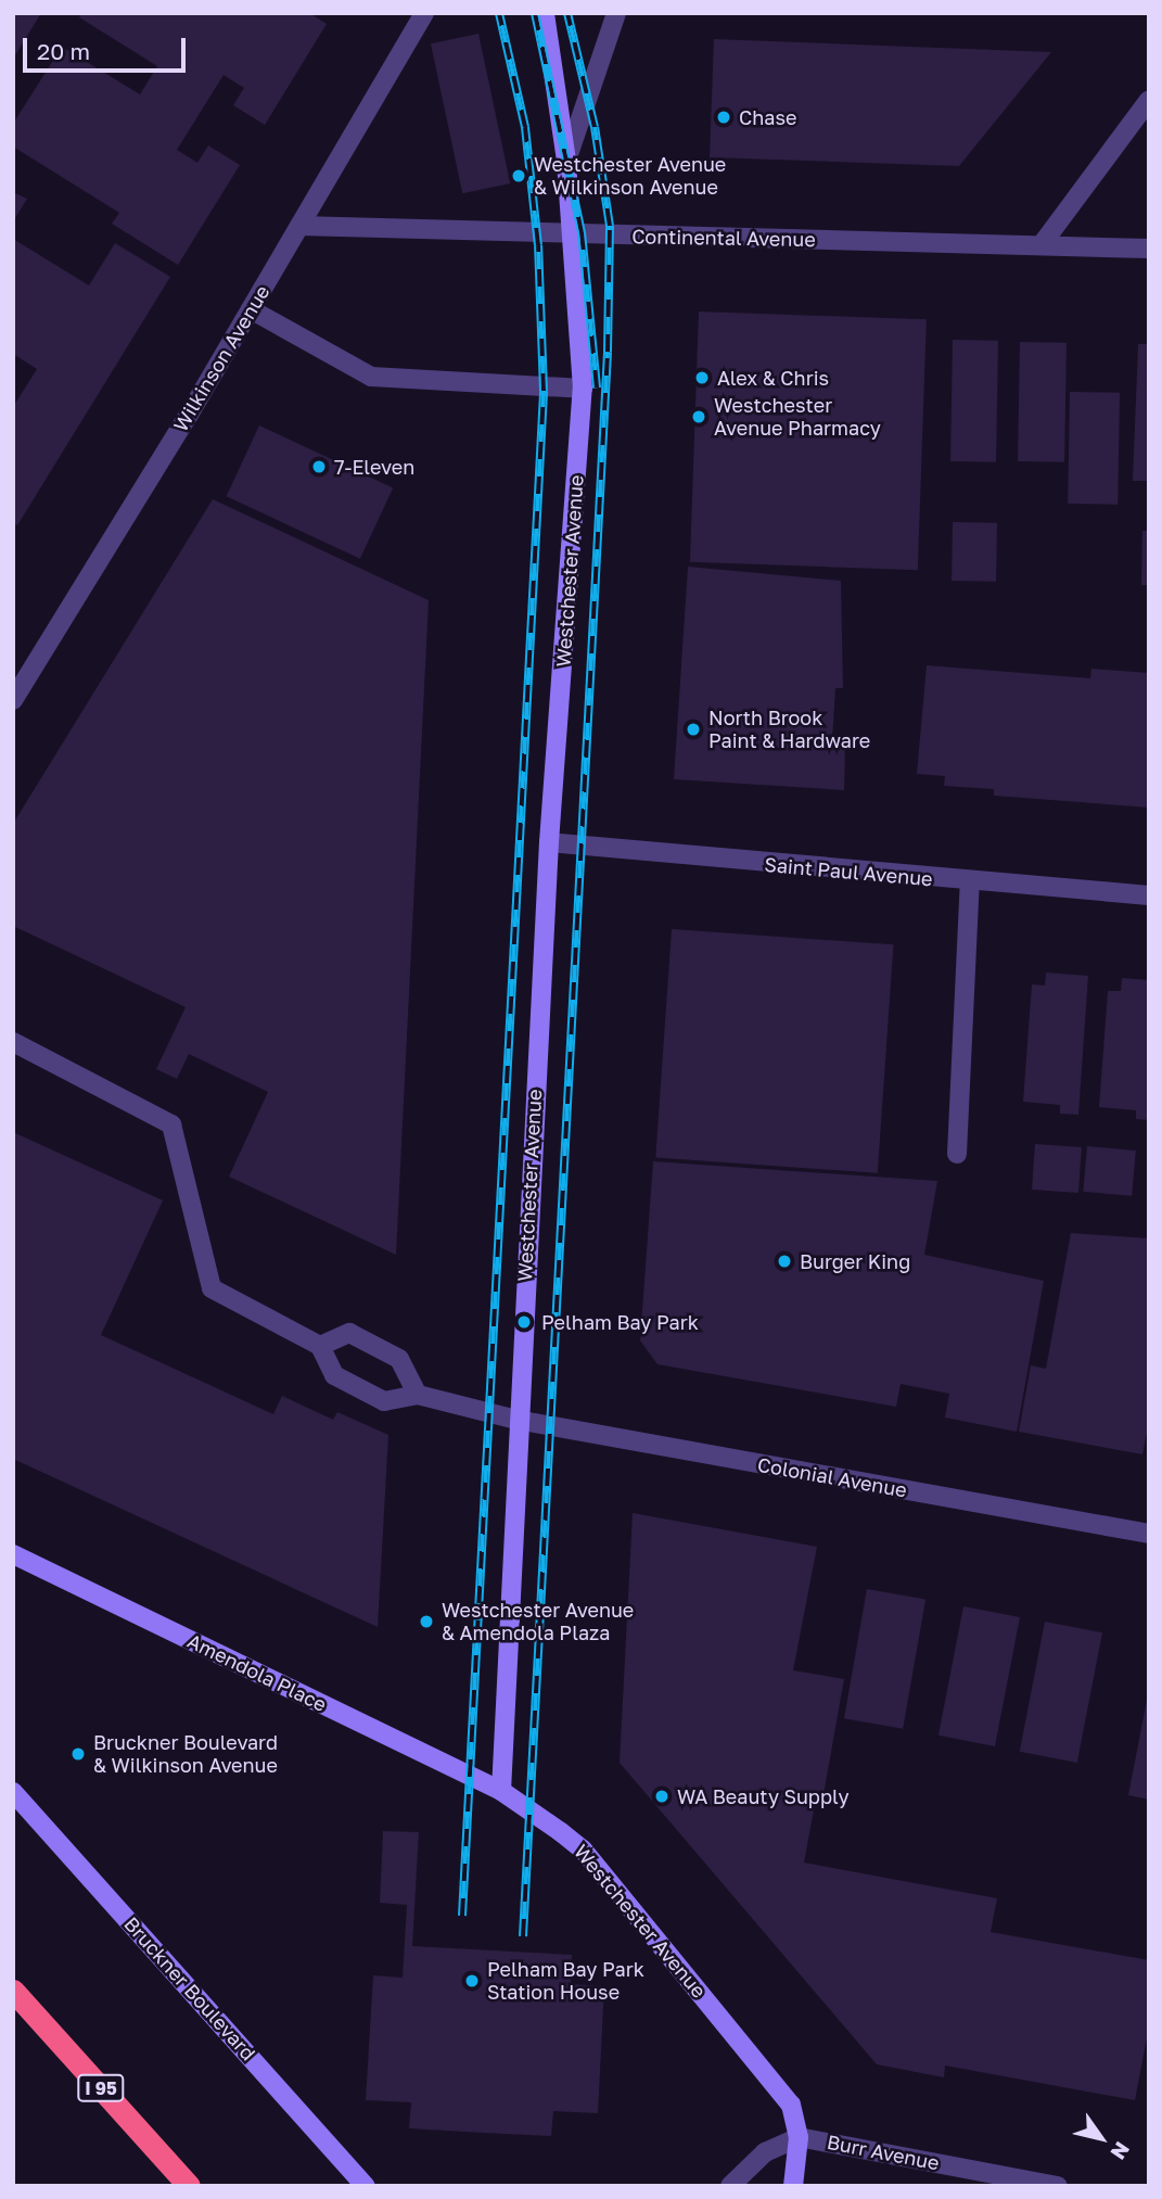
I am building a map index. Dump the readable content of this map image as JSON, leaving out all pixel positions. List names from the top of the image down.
{
  "streets": {
    "highway": ["I 95"],
    "main road": ["Westchester Avenue", "Amendola Place", "Bruckner Boulevard"],
    "street": [
      "Continental Avenue",
      "Wilkinson Avenue",
      "Saint Paul Avenue",
      "Colonial Avenue",
      "Burr Avenue"
    ]
  },
  "crossings": [
    ["Continental Avenue", "Wilkinson Avenue"],
    ["Continental Avenue", "Westchester Avenue"],
    ["Westchester Avenue", "Saint Paul Avenue"],
    ["Westchester Avenue", "Colonial Avenue"],
    ["Westchester Avenue", "Amendola Place"],
    ["Westchester Avenue", "Burr Avenue"]
  ],
  "places": [
    "Chase",
    "Westchester Avenue & Wilkinson Avenue",
    "Alex & Chris",
    "Westchester Avenue Pharmacy",
    "7-Eleven",
    "North Brook Paint & Hardware",
    "Burger King",
    "Pelham Bay Park",
    "Westchester Avenue & Amendola Plaza",
    "Bruckner Boulevard & Wilkinson Avenue",
    "WA Beauty Supply",
    "Pelham Bay Park Station House"
  ],
  "scale_bar": "20 m",
  "north": "bottom right"
}
